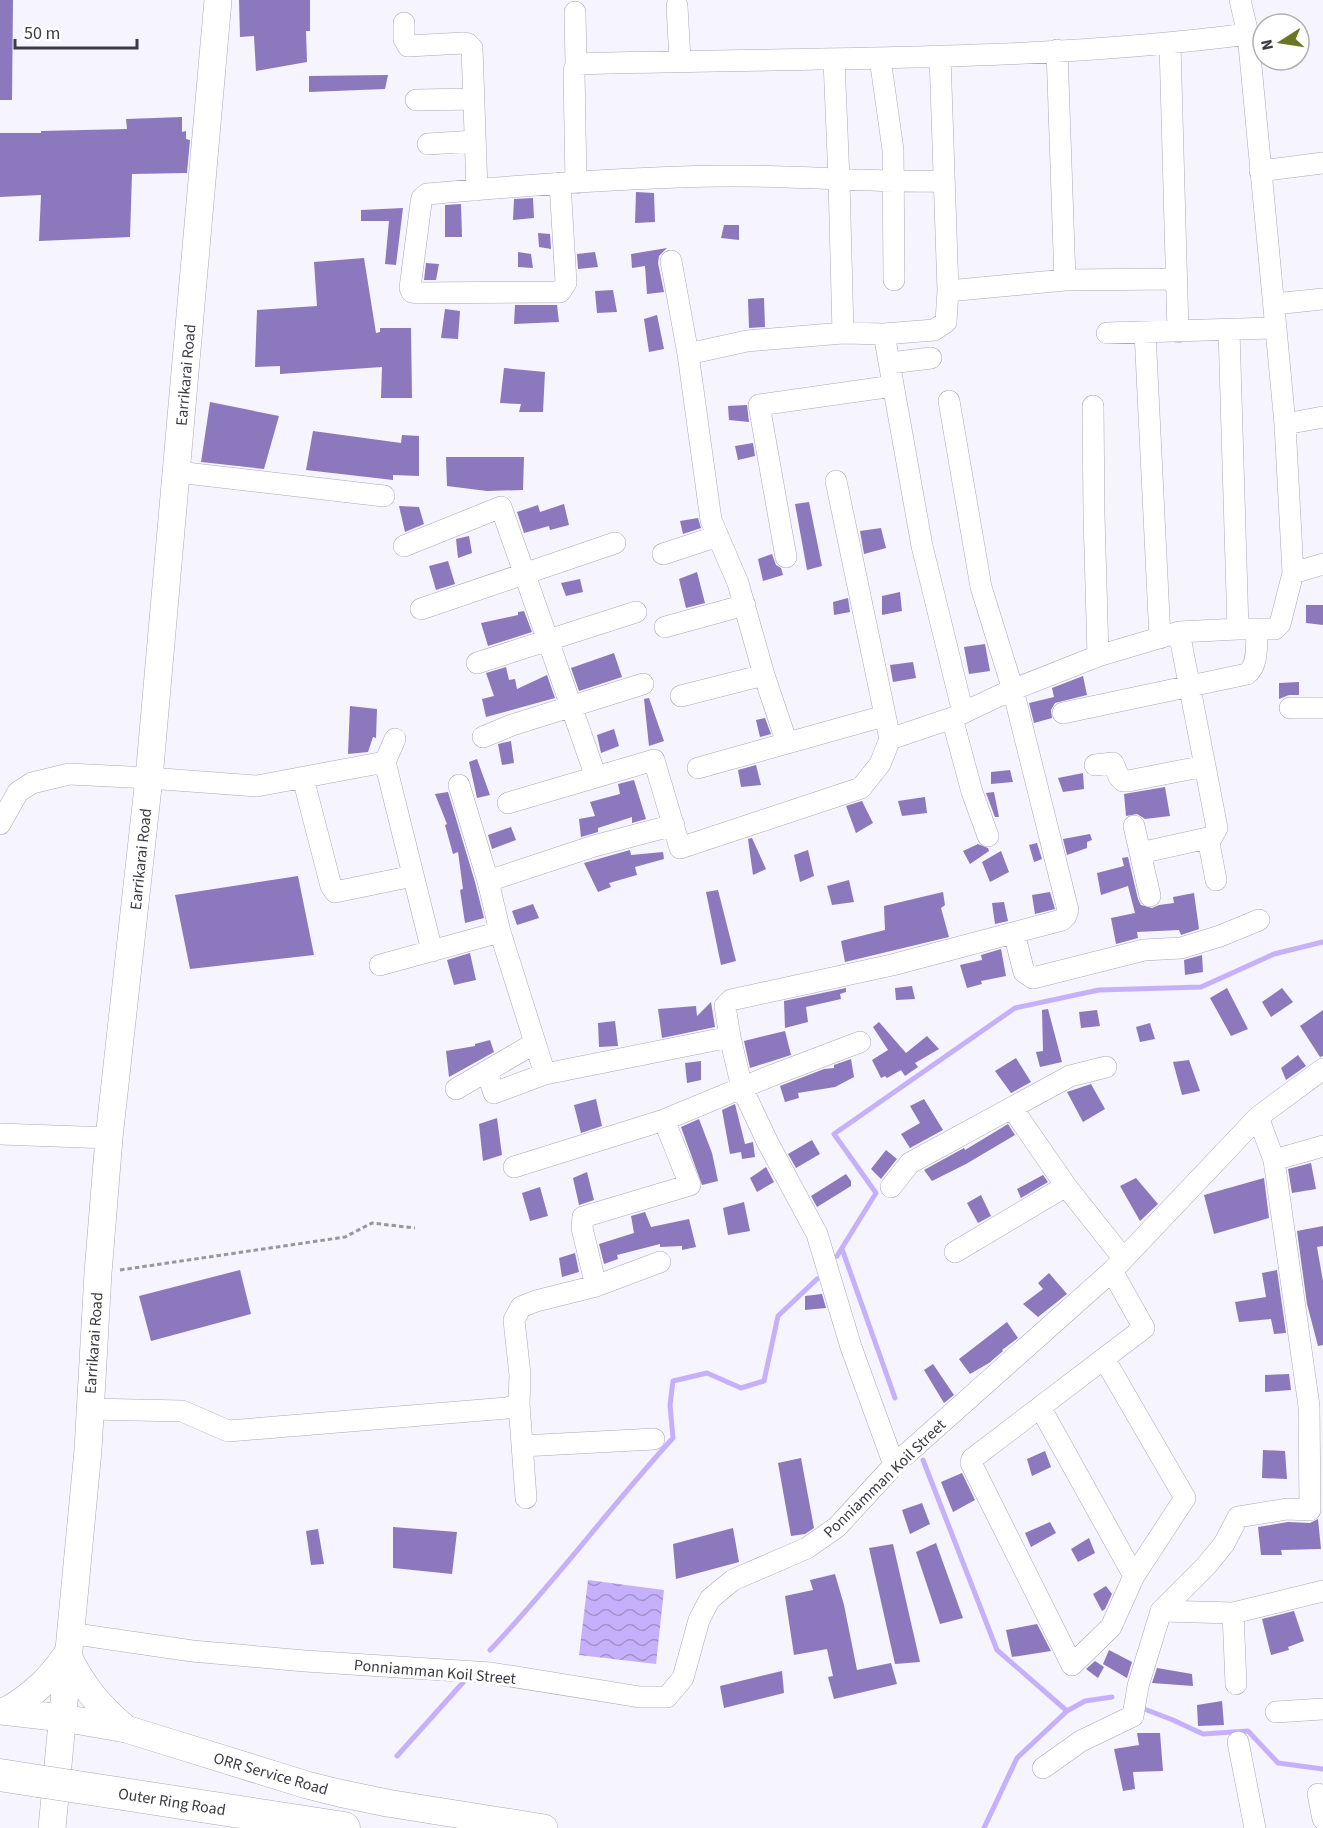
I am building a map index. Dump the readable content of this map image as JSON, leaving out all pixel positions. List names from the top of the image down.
{
  "streets": {
    "highway": ["Outer Ring Road"],
    "main road": ["Earrikarai Road", "ORR Service Road"],
    "street": ["Ponniamman Koil Street"]
  },
  "crossings": [
    ["Earrikarai Road", "Ponniamman Koil Street"],
    ["Earrikarai Road", "ORR Service Road"]
  ],
  "scale_bar": "50 m",
  "north": "left"
}
